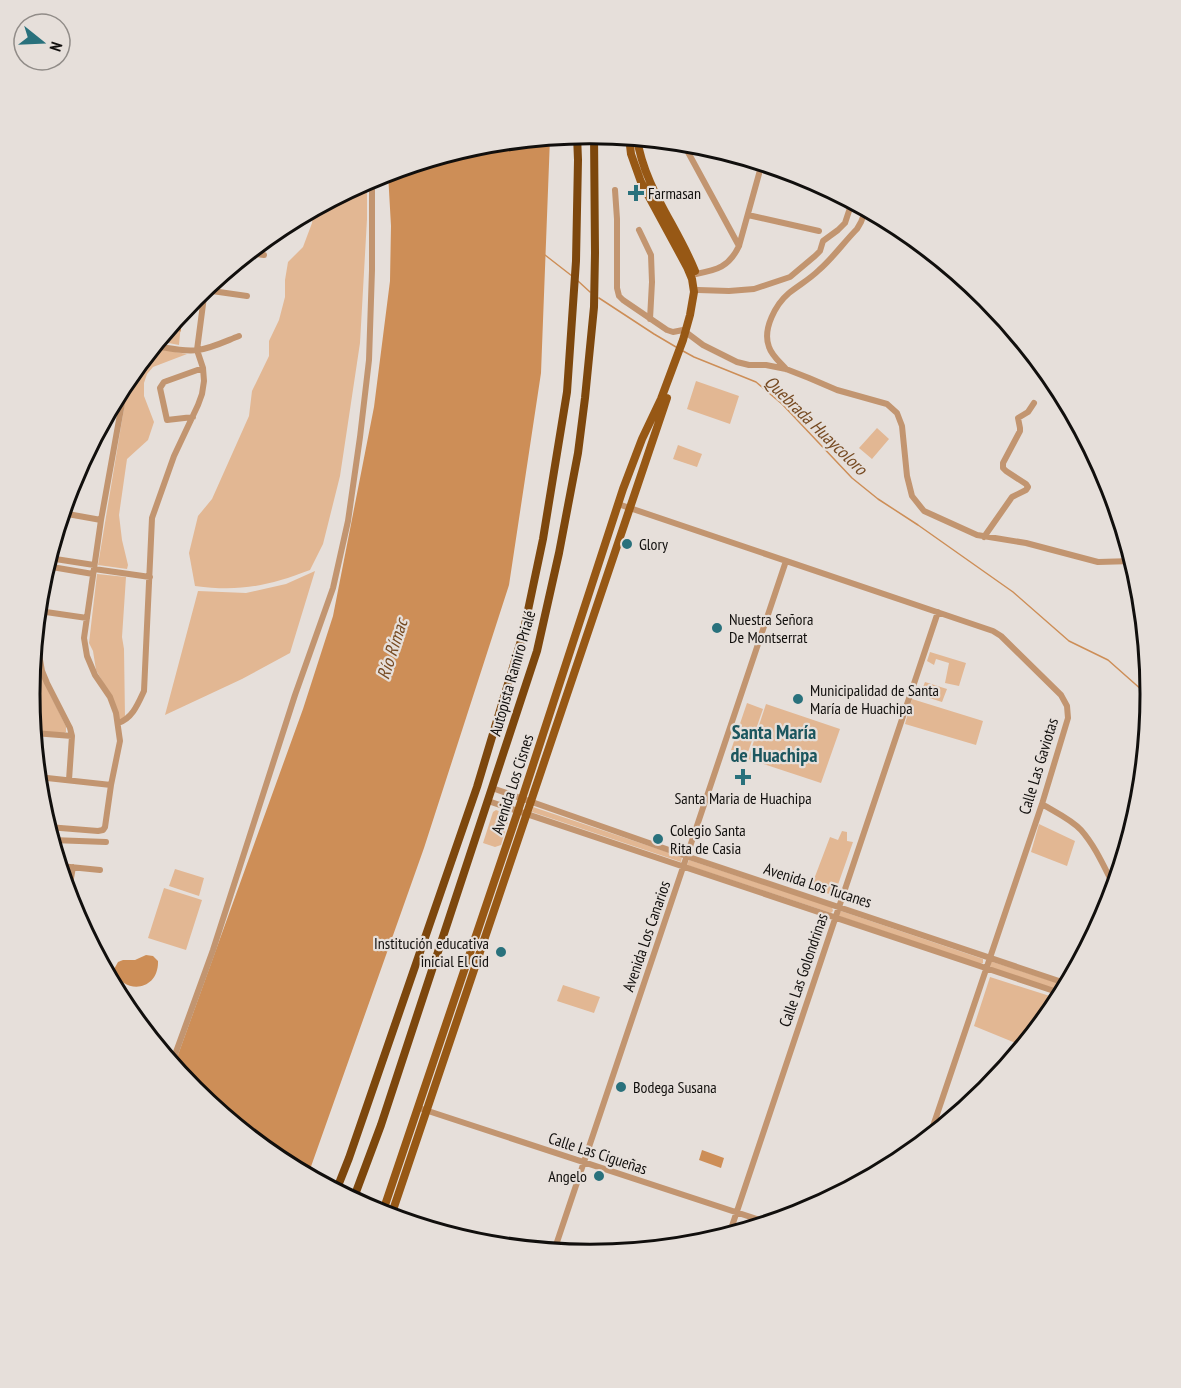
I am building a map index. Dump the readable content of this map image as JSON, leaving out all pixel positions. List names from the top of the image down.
{
  "streets": {
    "highway": ["Autopista Ramiro Prialé"],
    "main road": ["Avenida Los Cisnes"],
    "street": [
      "Calle Las Gaviotas",
      "Avenida Los Tucanes",
      "Avenida Los Canarios",
      "Calle Las Golondrinas",
      "Calle Las Cigueñas"
    ]
  },
  "crossings": [
    ["Autopista Ramiro Prialé", "Avenida Los Tucanes"],
    ["Calle Las Gaviotas", "Avenida Los Cisnes"],
    ["Calle Las Gaviotas", "Avenida Los Tucanes"],
    ["Calle Las Gaviotas", "Avenida Los Canarios"],
    ["Calle Las Gaviotas", "Calle Las Golondrinas"],
    ["Avenida Los Cisnes", "Avenida Los Tucanes"],
    ["Avenida Los Cisnes", "Calle Las Cigueñas"],
    ["Avenida Los Tucanes", "Avenida Los Canarios"],
    ["Avenida Los Tucanes", "Calle Las Golondrinas"],
    ["Avenida Los Canarios", "Calle Las Cigueñas"],
    ["Calle Las Golondrinas", "Calle Las Cigueñas"]
  ],
  "districts": ["Santa María de Huachipa"],
  "water": ["Quebrada Huaycoloro", "Río Rímac"],
  "places": {
    "health": ["Farmasan", "Santa Maria de Huachipa"],
    "other": [
      "Glory",
      "Nuestra Señora De Montserrat",
      "Municipalidad de Santa María de Huachipa",
      "Colegio Santa Rita de Casia",
      "Institución educativa inicial El Cid",
      "Bodega Susana",
      "Angelo"
    ]
  },
  "north": "right"
}
